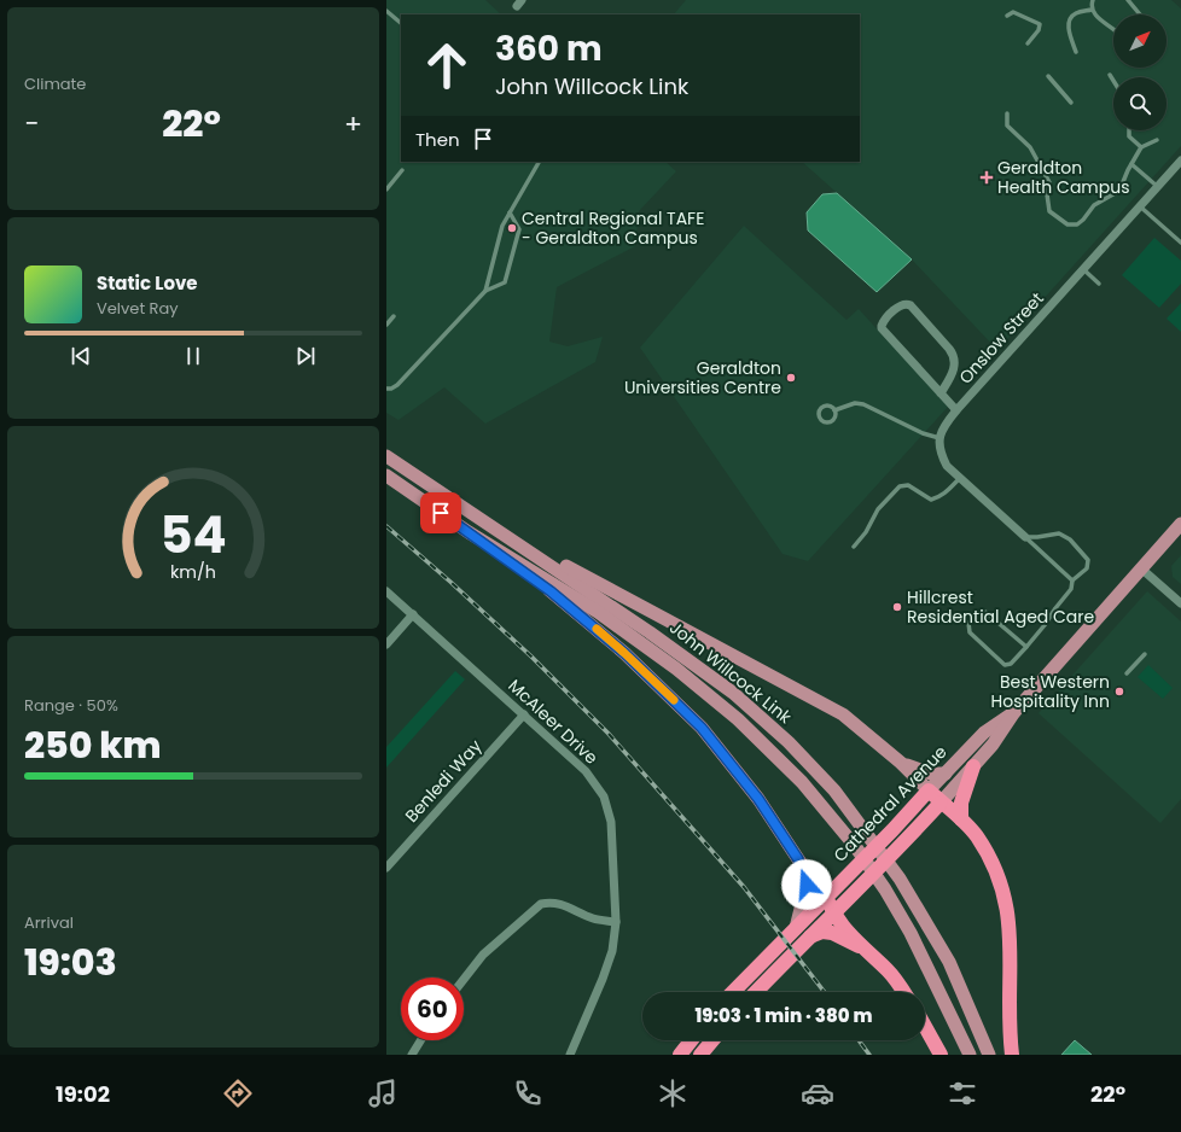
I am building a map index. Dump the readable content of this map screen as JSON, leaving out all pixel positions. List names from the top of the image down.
{
  "streets": {
    "highway": ["Cathedral Avenue"],
    "main road": ["John Willcock Link"],
    "street": ["Onslow Street", "McAleer Drive", "Benledi Way"]
  },
  "crossings": [
    ["McAleer Drive", "Benledi Way"]
  ],
  "places": {
    "health": ["Geraldton Health Campus"],
    "other": [
      "Central Regional TAFE - Geraldton Campus",
      "Geraldton Universities Centre",
      "Hillcrest Residential Aged Care",
      "Best Western Hospitality Inn"
    ]
  },
  "north": "top right",
  "page": {
    "tile": [
      "Climate",
      ["Range · 50%", "250 km"],
      ["Arrival", "19:03"]
    ],
    "turn": ["360 m", "John Willcock Link"],
    "heat": ["−", "22°", "+"],
    "then": "Then",
    "song": ["Static Love", "Velvet Ray"],
    "limit": "60",
    "trip": "19:03 · 1 min · 380 m",
    "tabs": ["19:02", "22°"],
    "gauge": ["54", "km/h"]
  }
}
